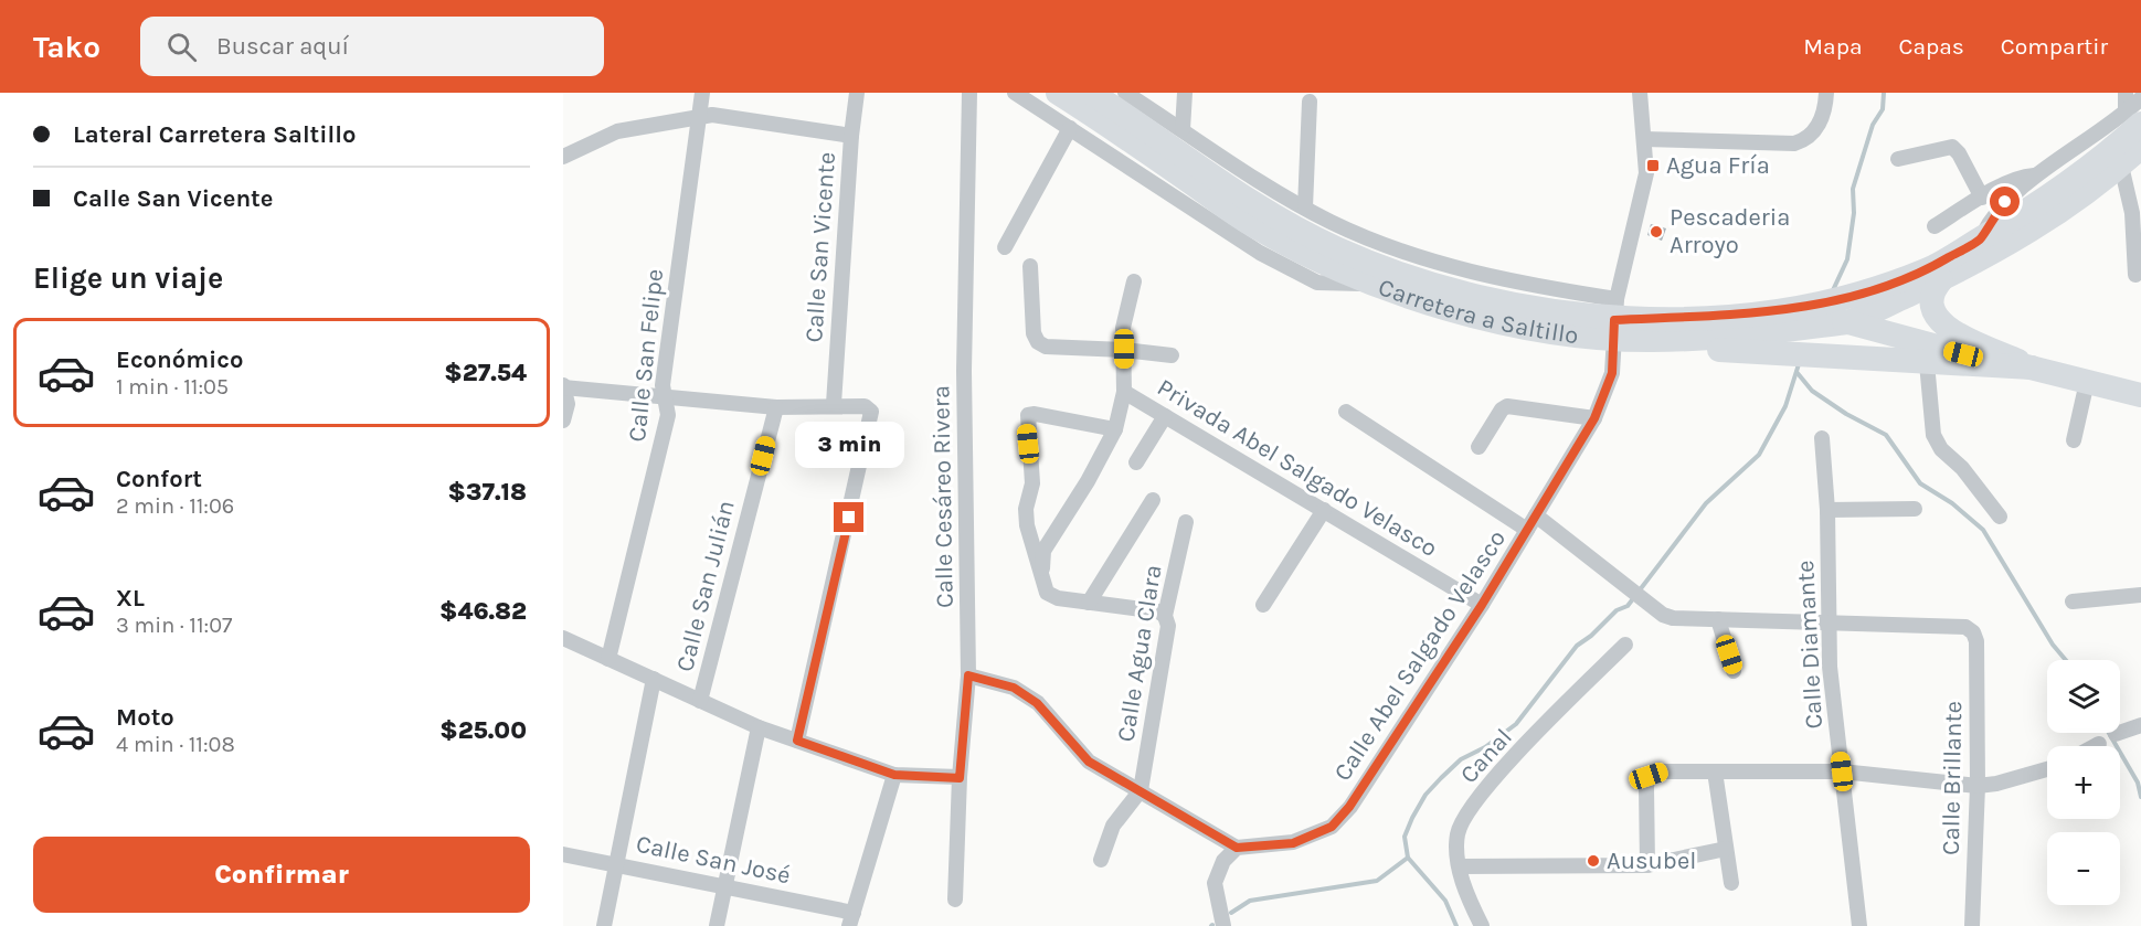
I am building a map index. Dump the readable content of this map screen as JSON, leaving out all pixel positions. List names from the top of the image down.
{
  "streets": {
    "main road": ["Carretera a Saltillo"],
    "street": [
      "Calle San Vicente",
      "Calle San Felipe",
      "Privada Abel Salgado Velasco",
      "Calle Cesáreo Rivera",
      "Calle San Julián",
      "Calle Diamante",
      "Calle Agua Clara",
      "Calle Abel Salgado Velasco",
      "Canal",
      "Calle Brillante",
      "Calle San José"
    ]
  },
  "crossings": [
    ["Carretera a Saltillo", "Calle Abel Salgado Velasco"],
    ["Privada Abel Salgado Velasco", "Calle Abel Salgado Velasco"],
    ["Calle Diamante", "Calle Brillante"]
  ],
  "places": {
    "transit": ["Agua Fría"],
    "other": ["Pescaderia Arroyo", "Ausubel"]
  },
  "page": {
    "header": "Tako",
    "search": "Buscar aquí",
    "nav": ["Mapa", "Capas", "Compartir"],
    "banner": ["Lateral Carretera Saltillo", "Calle San Vicente"],
    "heading": "Elige un viaje",
    "list": [
      {
        "name": "Económico",
        "note": "1 min · 11:05",
        "value": "$27.54"
      },
      {
        "name": "Confort",
        "note": "2 min · 11:06",
        "value": "$37.18"
      },
      {
        "name": "XL",
        "note": "3 min · 11:07",
        "value": "$46.82"
      },
      {
        "name": "Moto",
        "note": "4 min · 11:08",
        "value": "$25.00"
      }
    ],
    "bubble": "3 min",
    "map_buttons": ["+", "−"],
    "buttons": "Confirmar"
  }
}
